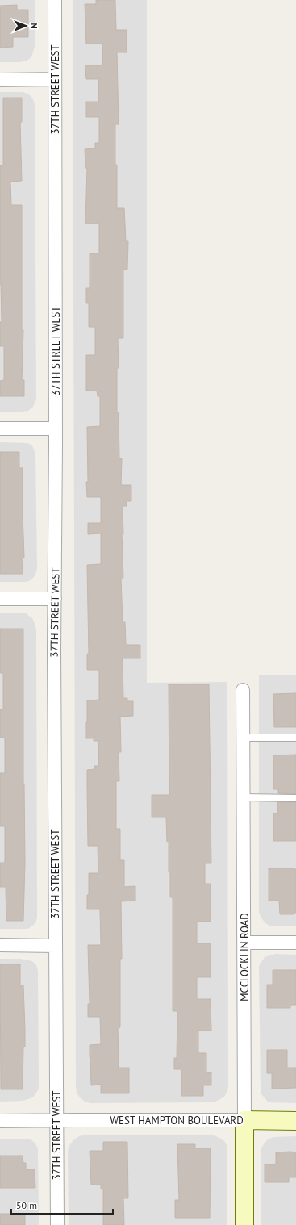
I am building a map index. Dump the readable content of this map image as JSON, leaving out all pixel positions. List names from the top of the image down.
{
  "streets": {
    "street": ["37TH STREET WEST", "MCCLOCKLIN ROAD", "WEST HAMPTON BOULEVARD"]
  },
  "crossings": [
    ["37TH STREET WEST", "WEST HAMPTON BOULEVARD"],
    ["MCCLOCKLIN ROAD", "WEST HAMPTON BOULEVARD"]
  ],
  "scale_bar": "50 m",
  "north": "right"
}
